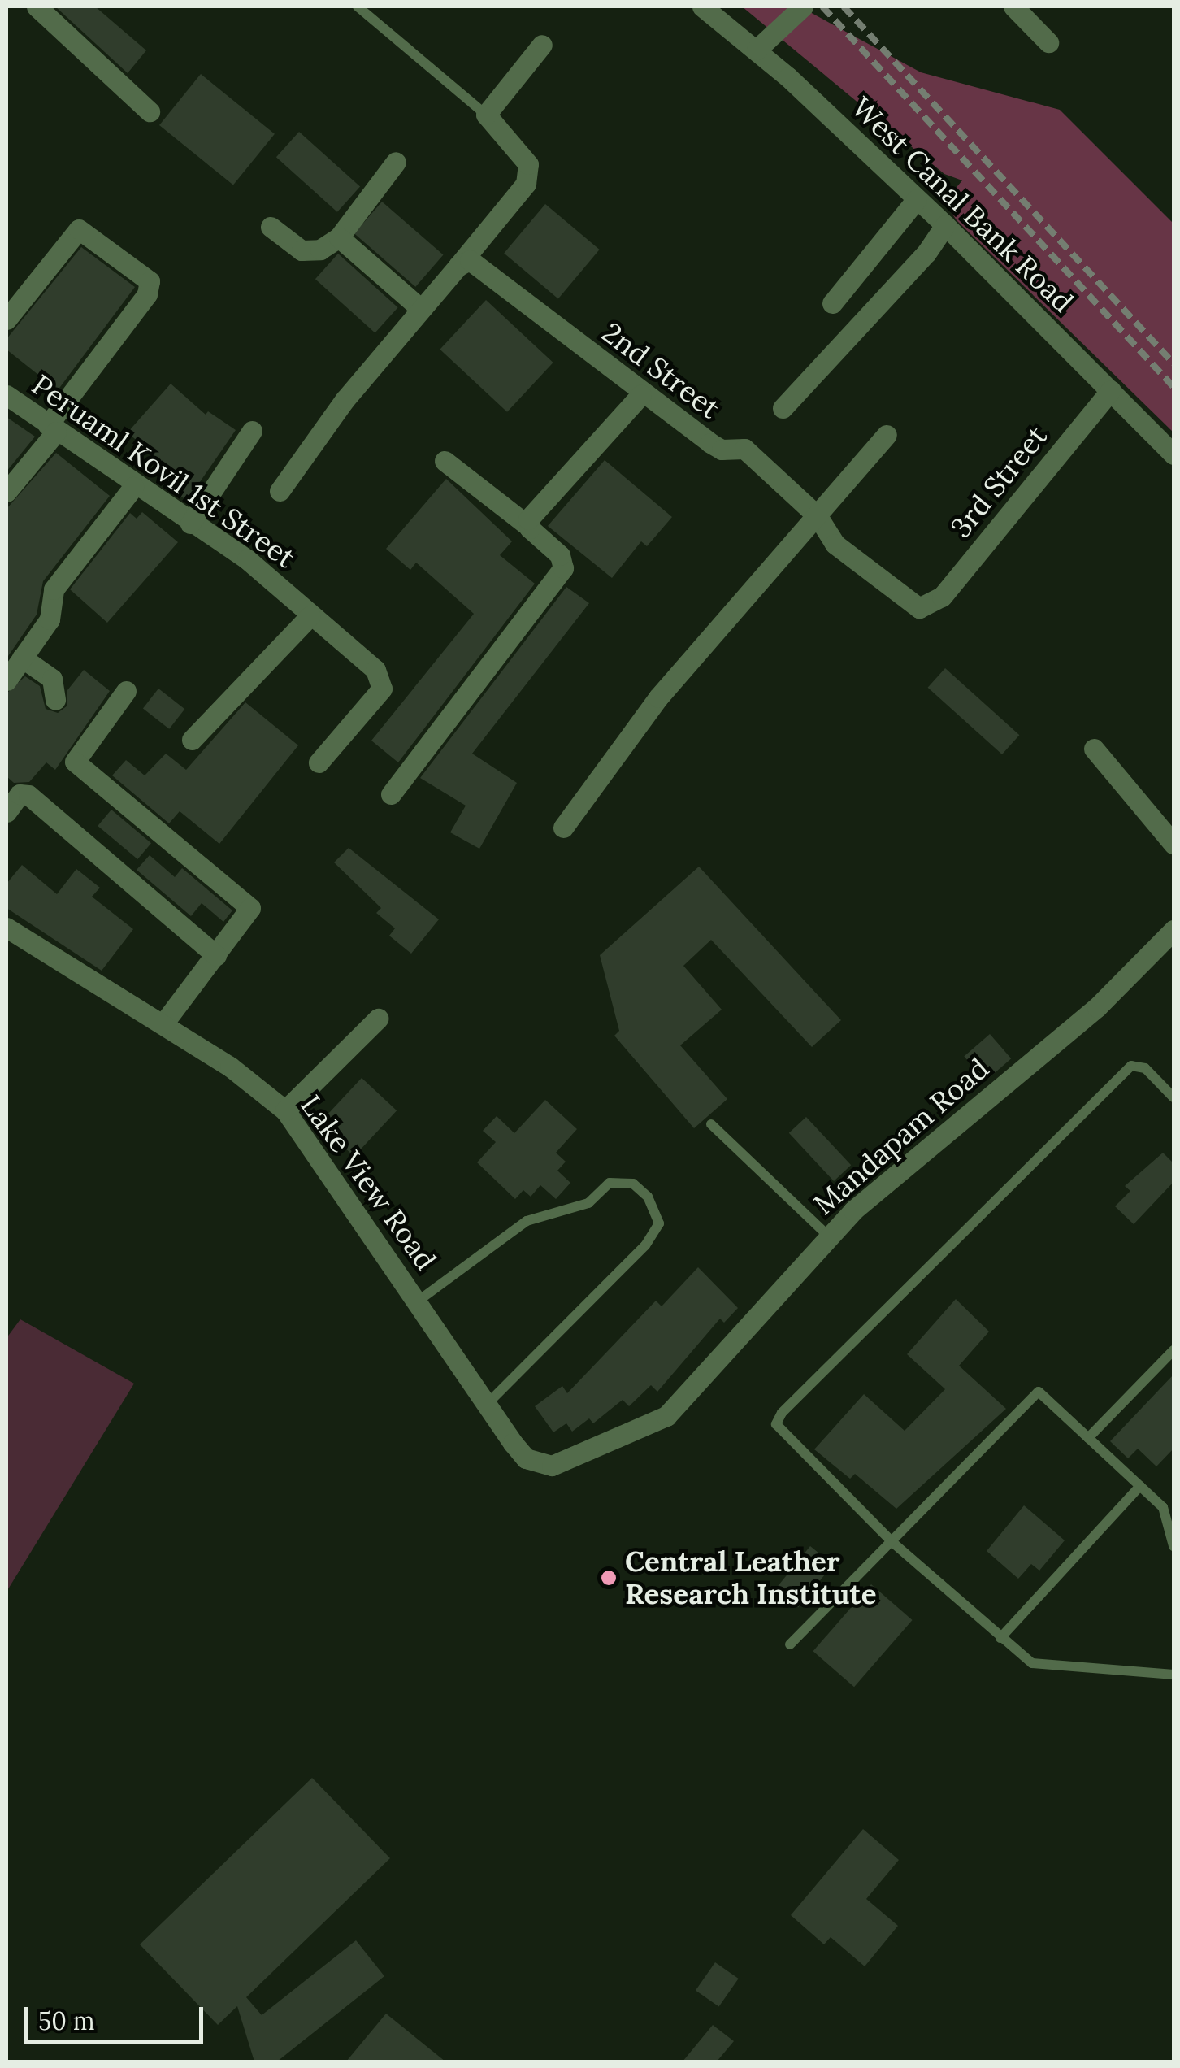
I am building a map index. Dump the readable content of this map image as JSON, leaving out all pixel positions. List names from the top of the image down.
{
  "streets": {
    "street": [
      "West Canal Bank Road",
      "2nd Street",
      "Peruaml Kovil 1st Street",
      "3rd Street",
      "Mandapam Road",
      "Lake View Road"
    ]
  },
  "crossings": [
    ["West Canal Bank Road", "3rd Street"],
    ["2nd Street", "3rd Street"],
    ["Mandapam Road", "Lake View Road"]
  ],
  "places": ["Central Leather Research Institute"],
  "scale_bar": "50 m"
}
